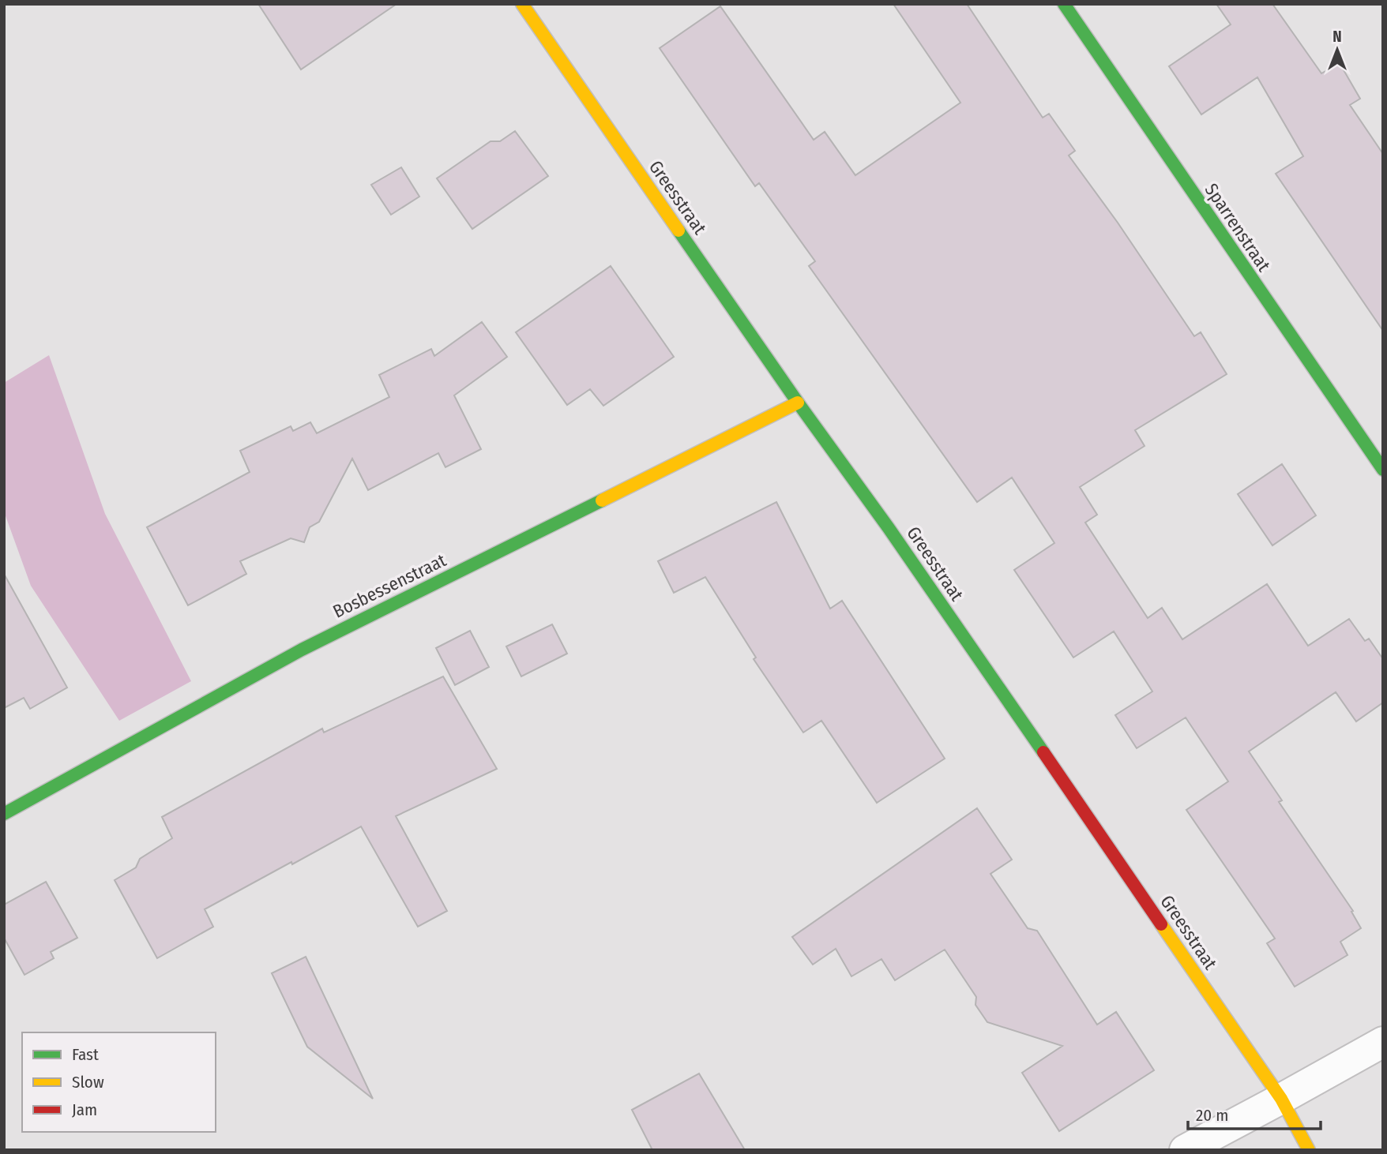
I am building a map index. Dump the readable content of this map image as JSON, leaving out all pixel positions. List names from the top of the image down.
{
  "streets": {
    "street": ["Greesstraat", "Sparrenstraat", "Bosbessenstraat"]
  },
  "crossings": [
    ["Greesstraat", "Bosbessenstraat"]
  ],
  "legend": ["Fast", "Slow", "Jam"],
  "scale_bar": "20 m",
  "north": "top"
}
